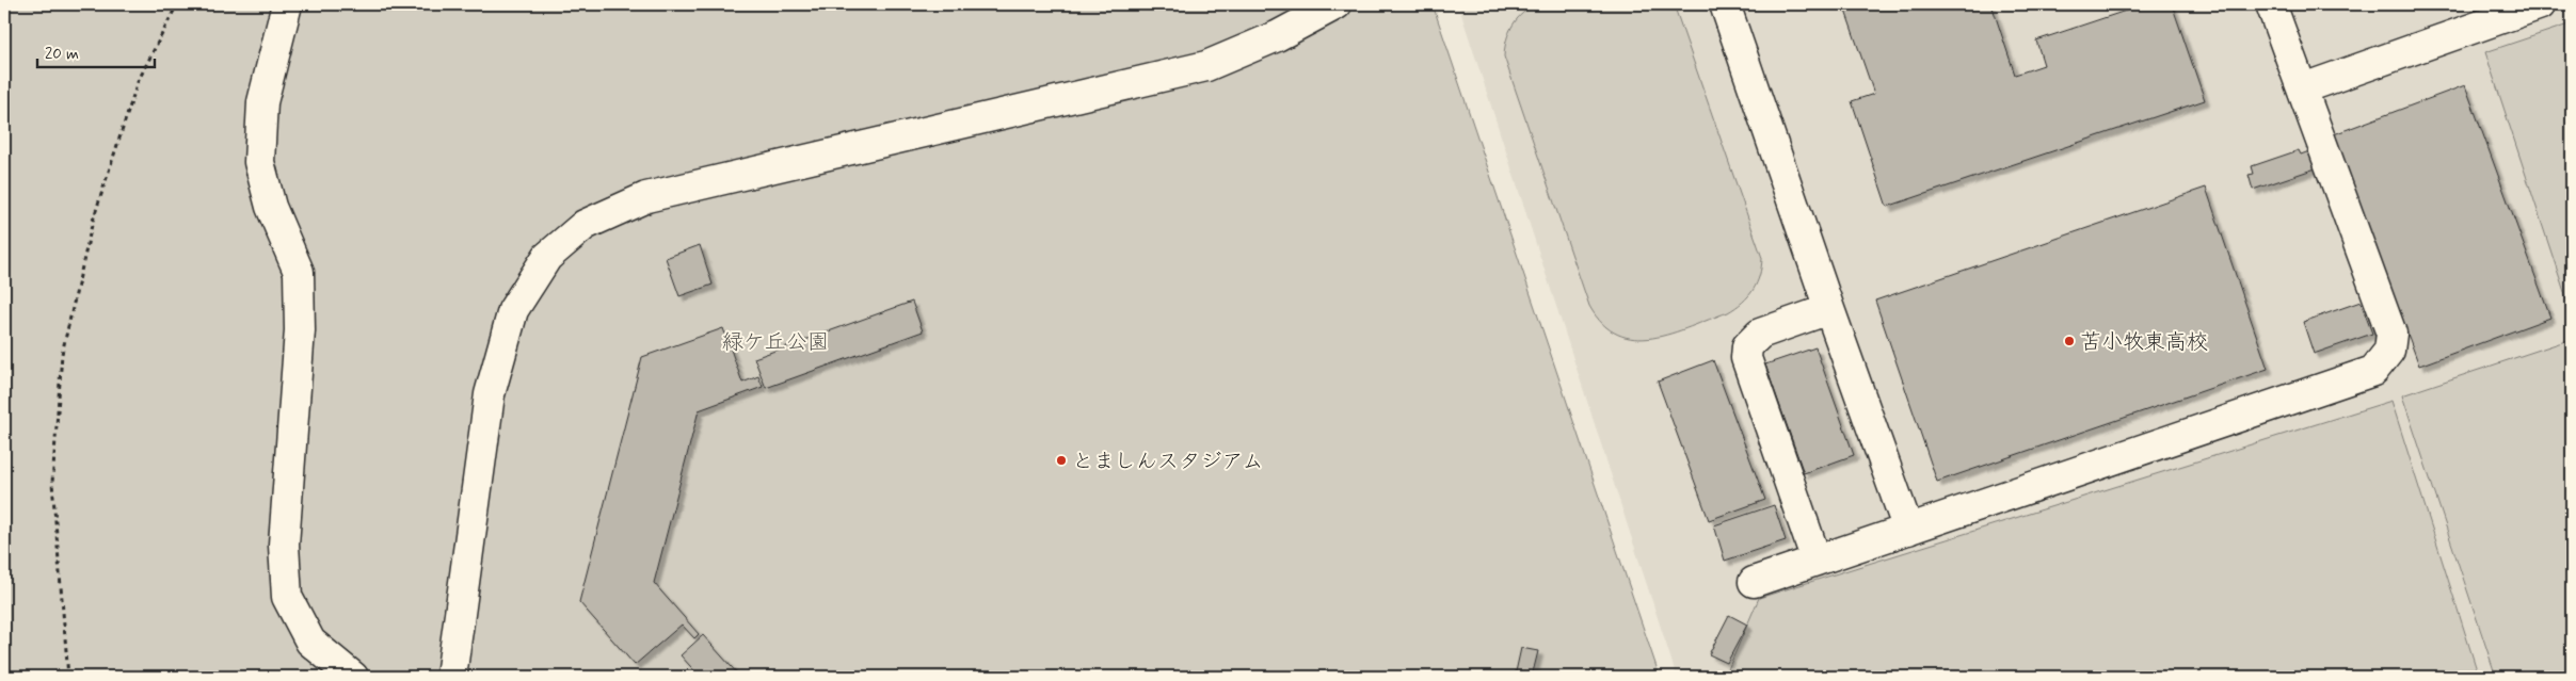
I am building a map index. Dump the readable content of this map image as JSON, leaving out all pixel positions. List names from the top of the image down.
{
  "parks": ["緑ケ丘公園"],
  "places": ["苫小牧東高校", "とましんスタジアム"],
  "scale_bar": "20 m"
}
